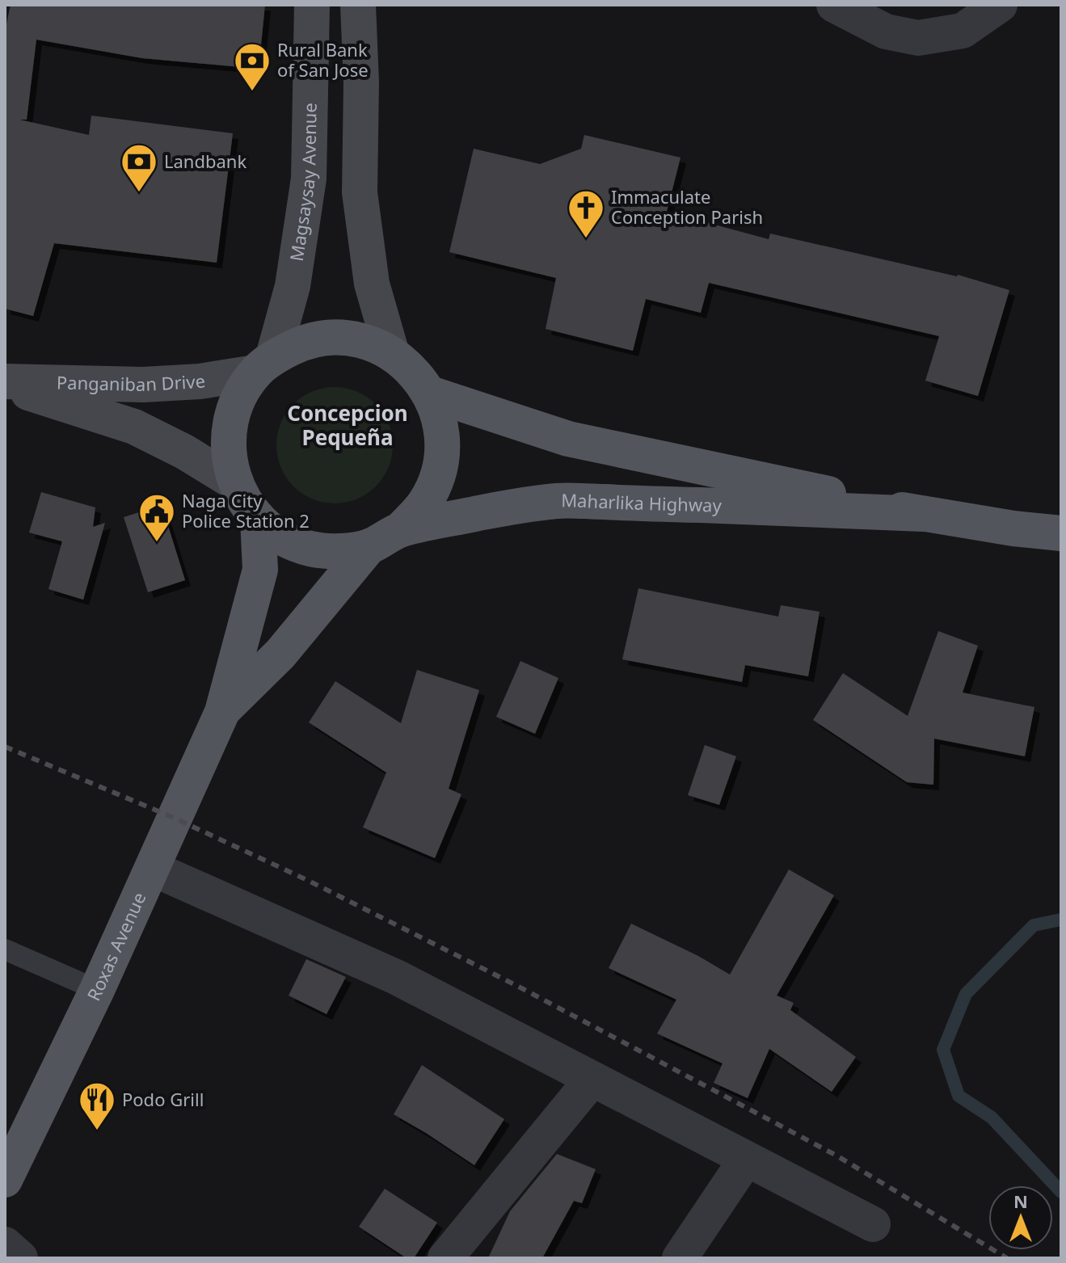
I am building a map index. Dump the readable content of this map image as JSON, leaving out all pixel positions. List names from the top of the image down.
{
  "streets": {
    "main road": [
      "Magsaysay Avenue",
      "Panganiban Drive",
      "Maharlika Highway",
      "Roxas Avenue"
    ]
  },
  "crossings": [
    ["Magsaysay Avenue", "Panganiban Drive"],
    ["Magsaysay Avenue", "Maharlika Highway"],
    ["Magsaysay Avenue", "Roxas Avenue"],
    ["Panganiban Drive", "Maharlika Highway"],
    ["Panganiban Drive", "Roxas Avenue"],
    ["Maharlika Highway", "Roxas Avenue"]
  ],
  "districts": ["Concepcion Pequeña"],
  "places": {
    "bank": ["Rural Bank of San Jose", "Landbank"],
    "church": ["Immaculate Conception Parish"],
    "public building": ["Naga City Police Station 2"],
    "restaurant": ["Podo Grill"]
  },
  "north": "top"
}
